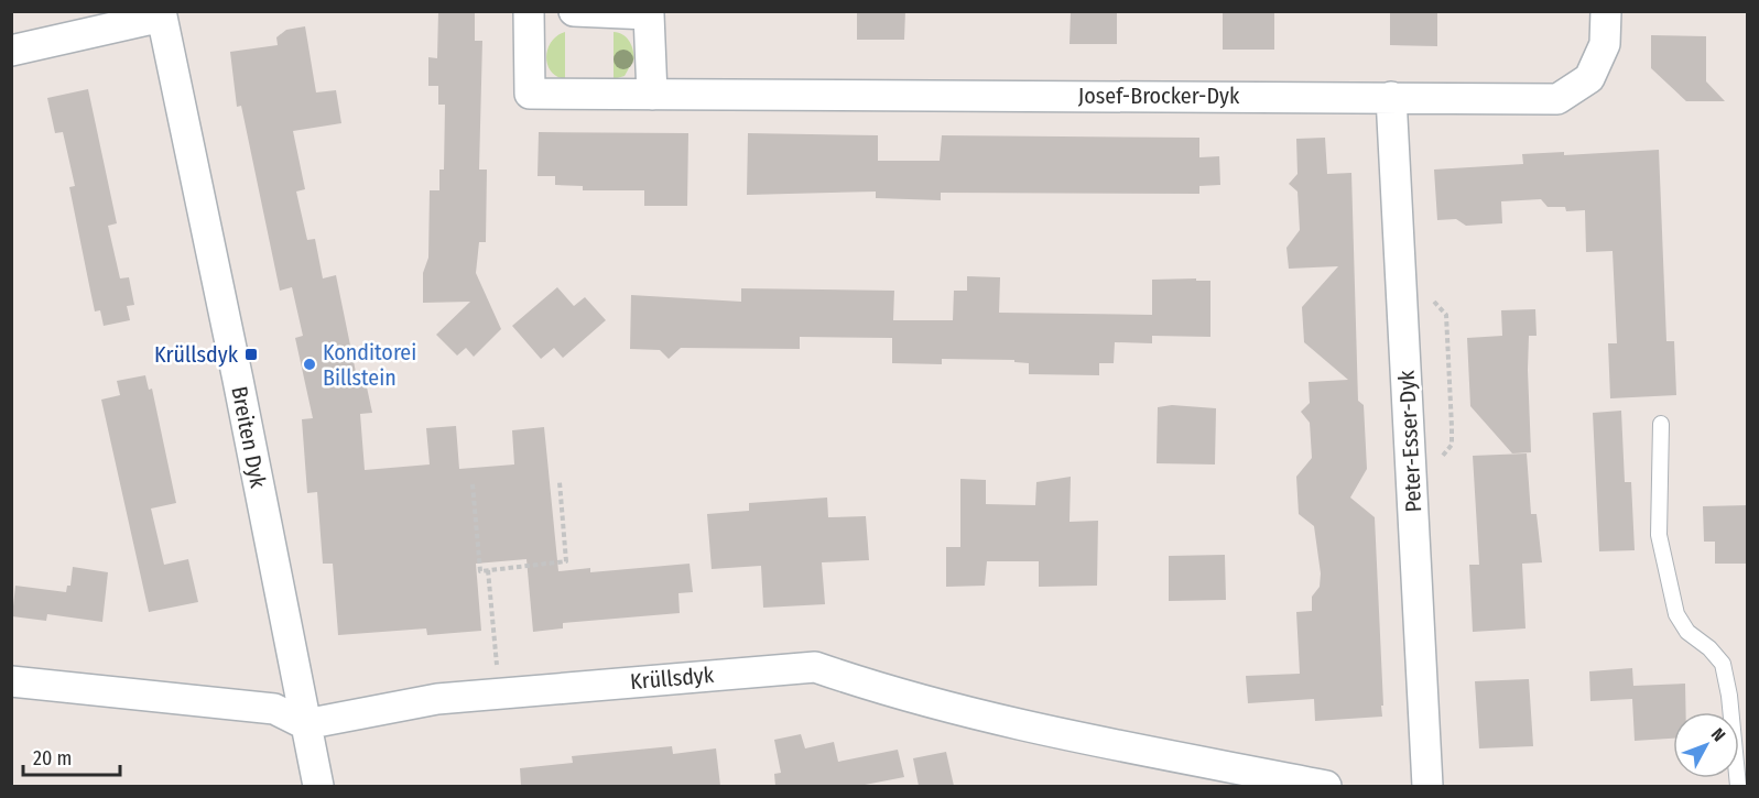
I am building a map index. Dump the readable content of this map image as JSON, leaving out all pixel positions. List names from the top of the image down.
{
  "streets": {
    "street": [
      "Josef-Brocker-Dyk",
      "Breiten Dyk",
      "Peter-Esser-Dyk",
      "Krüllsdyk"
    ]
  },
  "crossings": [
    ["Josef-Brocker-Dyk", "Peter-Esser-Dyk"],
    ["Breiten Dyk", "Krüllsdyk"]
  ],
  "places": {
    "transit": ["Krüllsdyk"],
    "other": ["Konditorei Billstein"]
  },
  "scale_bar": "20 m",
  "north": "top right"
}
